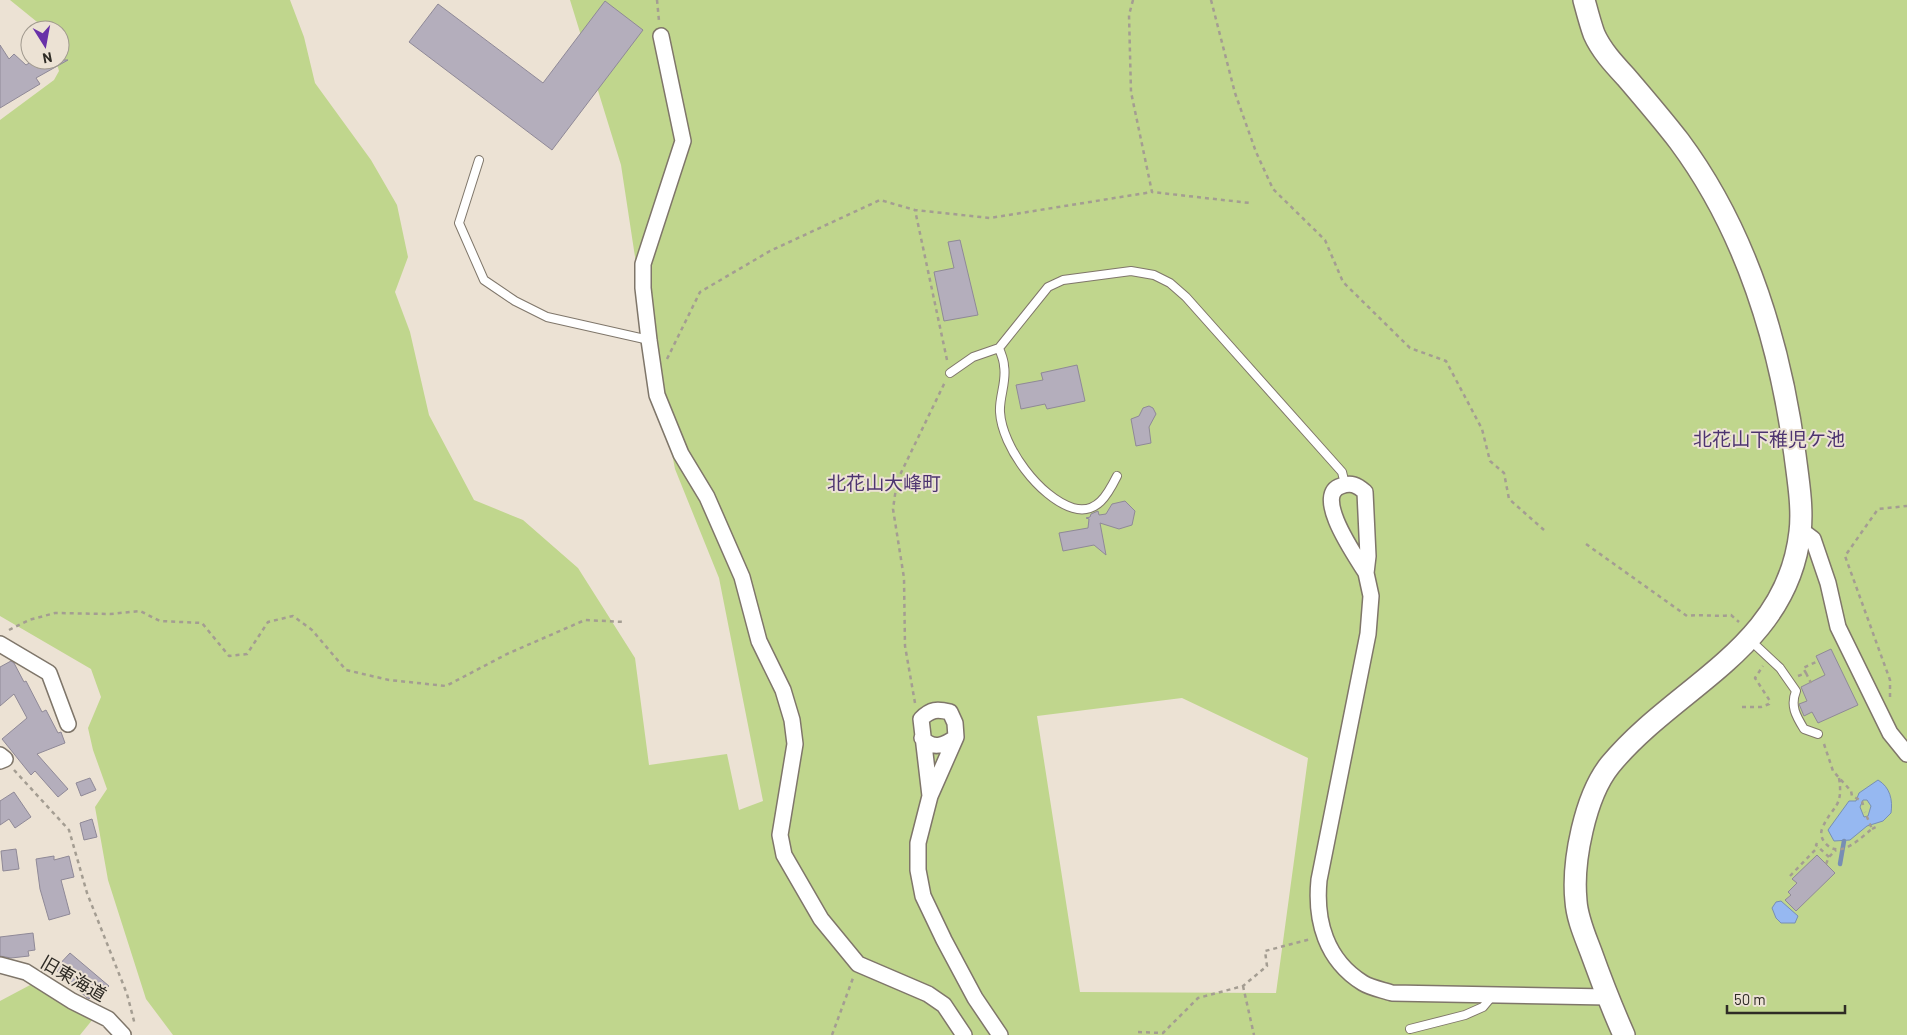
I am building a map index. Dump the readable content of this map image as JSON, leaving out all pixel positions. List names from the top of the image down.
{
  "streets": {
    "street": ["旧東海道"]
  },
  "districts": ["北花山下稚児ケ池", "北花山大峰町"],
  "scale_bar": "50 m",
  "north": "bottom"
}
